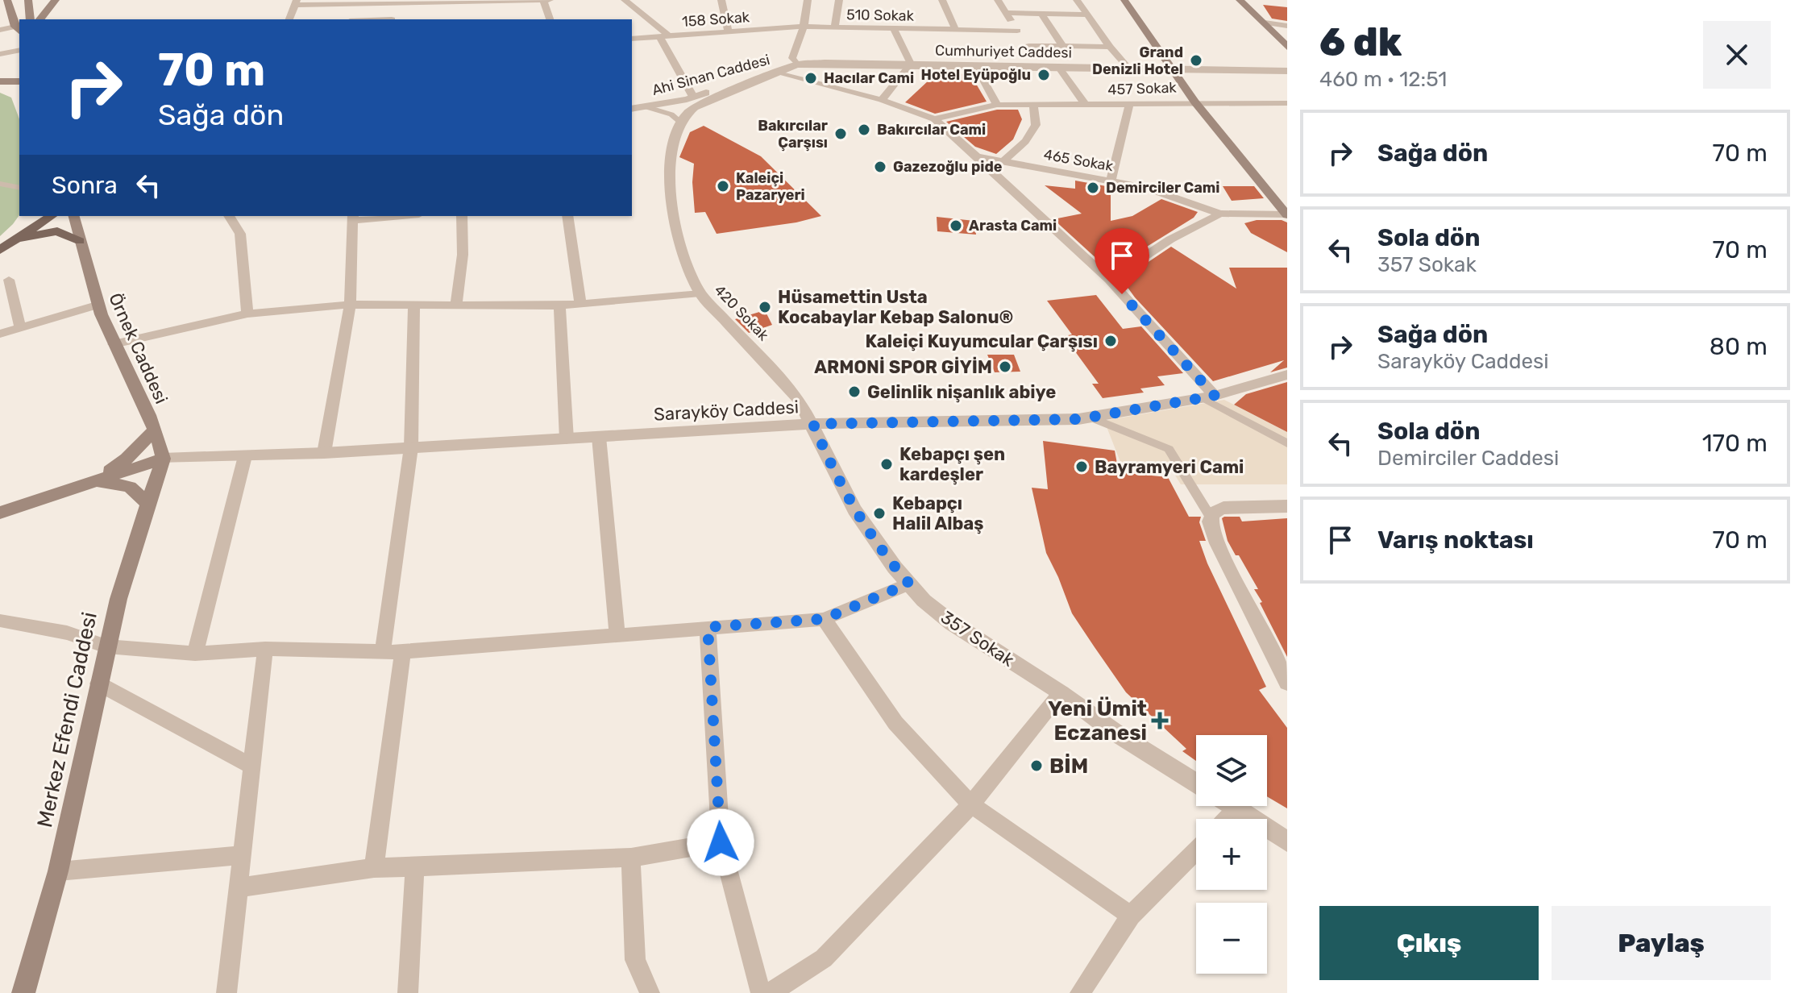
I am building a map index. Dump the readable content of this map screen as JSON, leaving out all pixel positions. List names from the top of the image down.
{
  "streets": {
    "main road": ["Örnek Caddesi", "Merkez Efendi Caddesi"],
    "street": [
      "510 Sokak",
      "158 Sokak",
      "Cumhuriyet Caddesi",
      "Ahi Sinan Caddesi",
      "457 Sokak",
      "465 Sokak",
      "420 Sokak",
      "Sarayköy Caddesi",
      "357 Sokak"
    ]
  },
  "crossings": [
    ["510 Sokak", "158 Sokak"],
    ["Cumhuriyet Caddesi", "Ahi Sinan Caddesi"],
    ["420 Sokak", "Sarayköy Caddesi"],
    ["420 Sokak", "357 Sokak"],
    ["Örnek Caddesi", "Sarayköy Caddesi"],
    ["Örnek Caddesi", "Merkez Efendi Caddesi"],
    ["Sarayköy Caddesi", "357 Sokak"],
    ["Sarayköy Caddesi", "Merkez Efendi Caddesi"]
  ],
  "places": {
    "other": [
      "Grand Denizli Hotel",
      "Hotel Eyüpoğlu",
      "Hacılar Cami",
      "Bakırcılar Cami",
      "Bakırcılar Çarşısı",
      "Gazezoğlu pide",
      "Kaleiçi Pazaryeri",
      "Demirciler Cami",
      "Arasta Cami",
      "Hüsamettin Usta Kocabaylar Kebap Salonu®",
      "Kaleiçi Kuyumcular Çarşısı",
      "ARMONİ SPOR GİYİM",
      "Gelinlik nişanlık abiye",
      "Kebapçı şen kardeşler",
      "Bayramyeri Cami",
      "Kebapçı Halil Albaş",
      "BİM"
    ],
    "health": ["Yeni Ümit Eczanesi"]
  },
  "page": {
    "heading": ["6 dk", "460 m · 12:51"],
    "turn": ["70 m", "Sağa dön"],
    "list": [
      {
        "name": "Sağa dön",
        "value": "70 m"
      },
      {
        "name": "Sola dön",
        "note": "357 Sokak",
        "value": "70 m"
      },
      {
        "name": "Sağa dön",
        "note": "Sarayköy Caddesi",
        "value": "80 m"
      },
      {
        "name": "Sola dön",
        "note": "Demirciler Caddesi",
        "value": "170 m"
      },
      {
        "name": "Varış noktası",
        "value": "70 m"
      }
    ],
    "then": "Sonra",
    "map_buttons": ["+", "−"],
    "buttons": ["Çıkış", "Paylaş"]
  }
}
